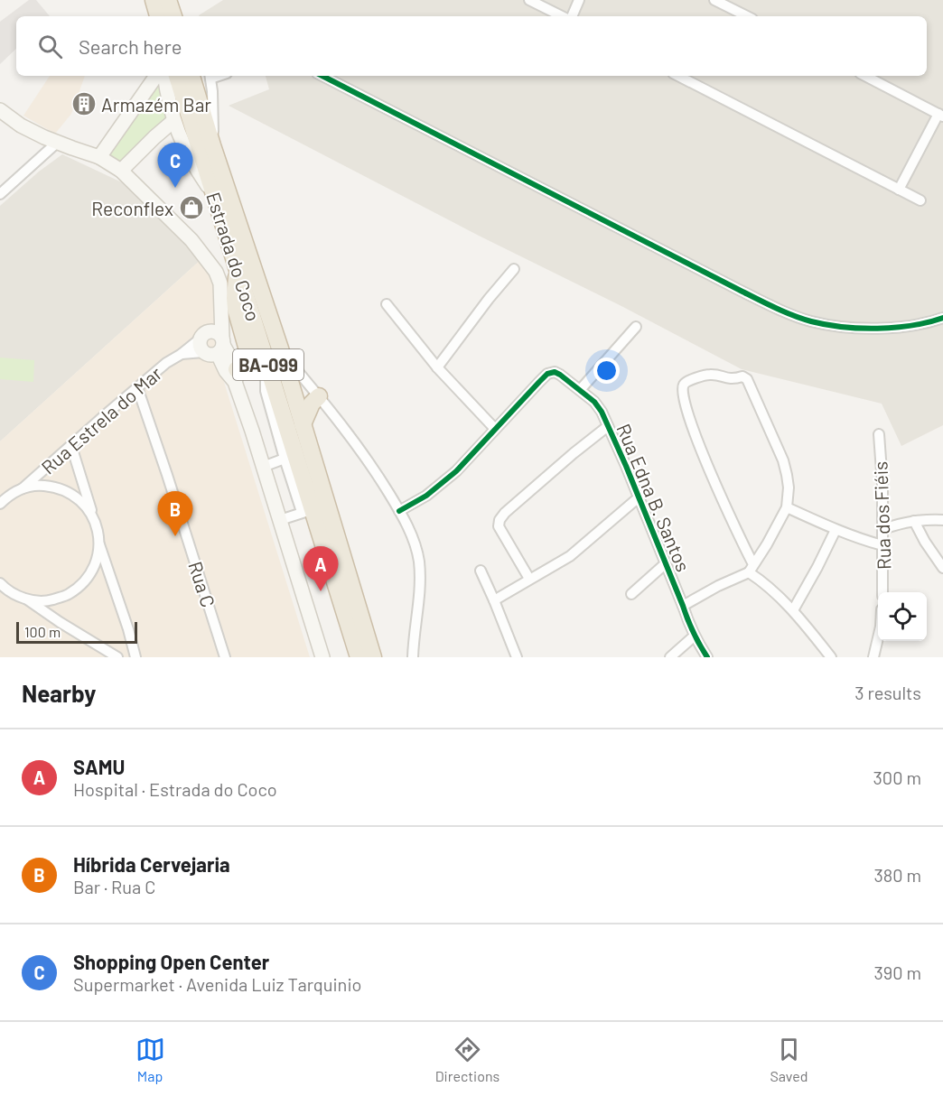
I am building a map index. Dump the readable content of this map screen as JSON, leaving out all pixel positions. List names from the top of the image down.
{
  "streets": {
    "highway": ["Estrada do Coco", "BA-099"],
    "street": [
      "Rua Estrela do Mar",
      "Rua Edna B. Santos",
      "Rua dos Fiéis",
      "Rua C"
    ]
  },
  "crossings": [
    ["Rua Estrela do Mar", "Rua C"]
  ],
  "places": {
    "building": ["Armazém Bar"],
    "shop": ["Reconflex"]
  },
  "scale_bar": "100 m",
  "page": {
    "search": "Search here",
    "pins": ["C", "B", "A"],
    "scale": "100 m",
    "heading": ["Nearby", "3 results"],
    "list": [
      {
        "mark": "A",
        "name": "SAMU",
        "note": "Hospital · Estrada do Coco",
        "value": "300 m"
      },
      {
        "mark": "B",
        "name": "Híbrida Cervejaria",
        "note": "Bar · Rua C",
        "value": "380 m"
      },
      {
        "mark": "C",
        "name": "Shopping Open Center",
        "note": "Supermarket · Avenida Luiz Tarquinio",
        "value": "390 m"
      }
    ],
    "nav": ["Map", "Directions", "Saved"]
  }
}
